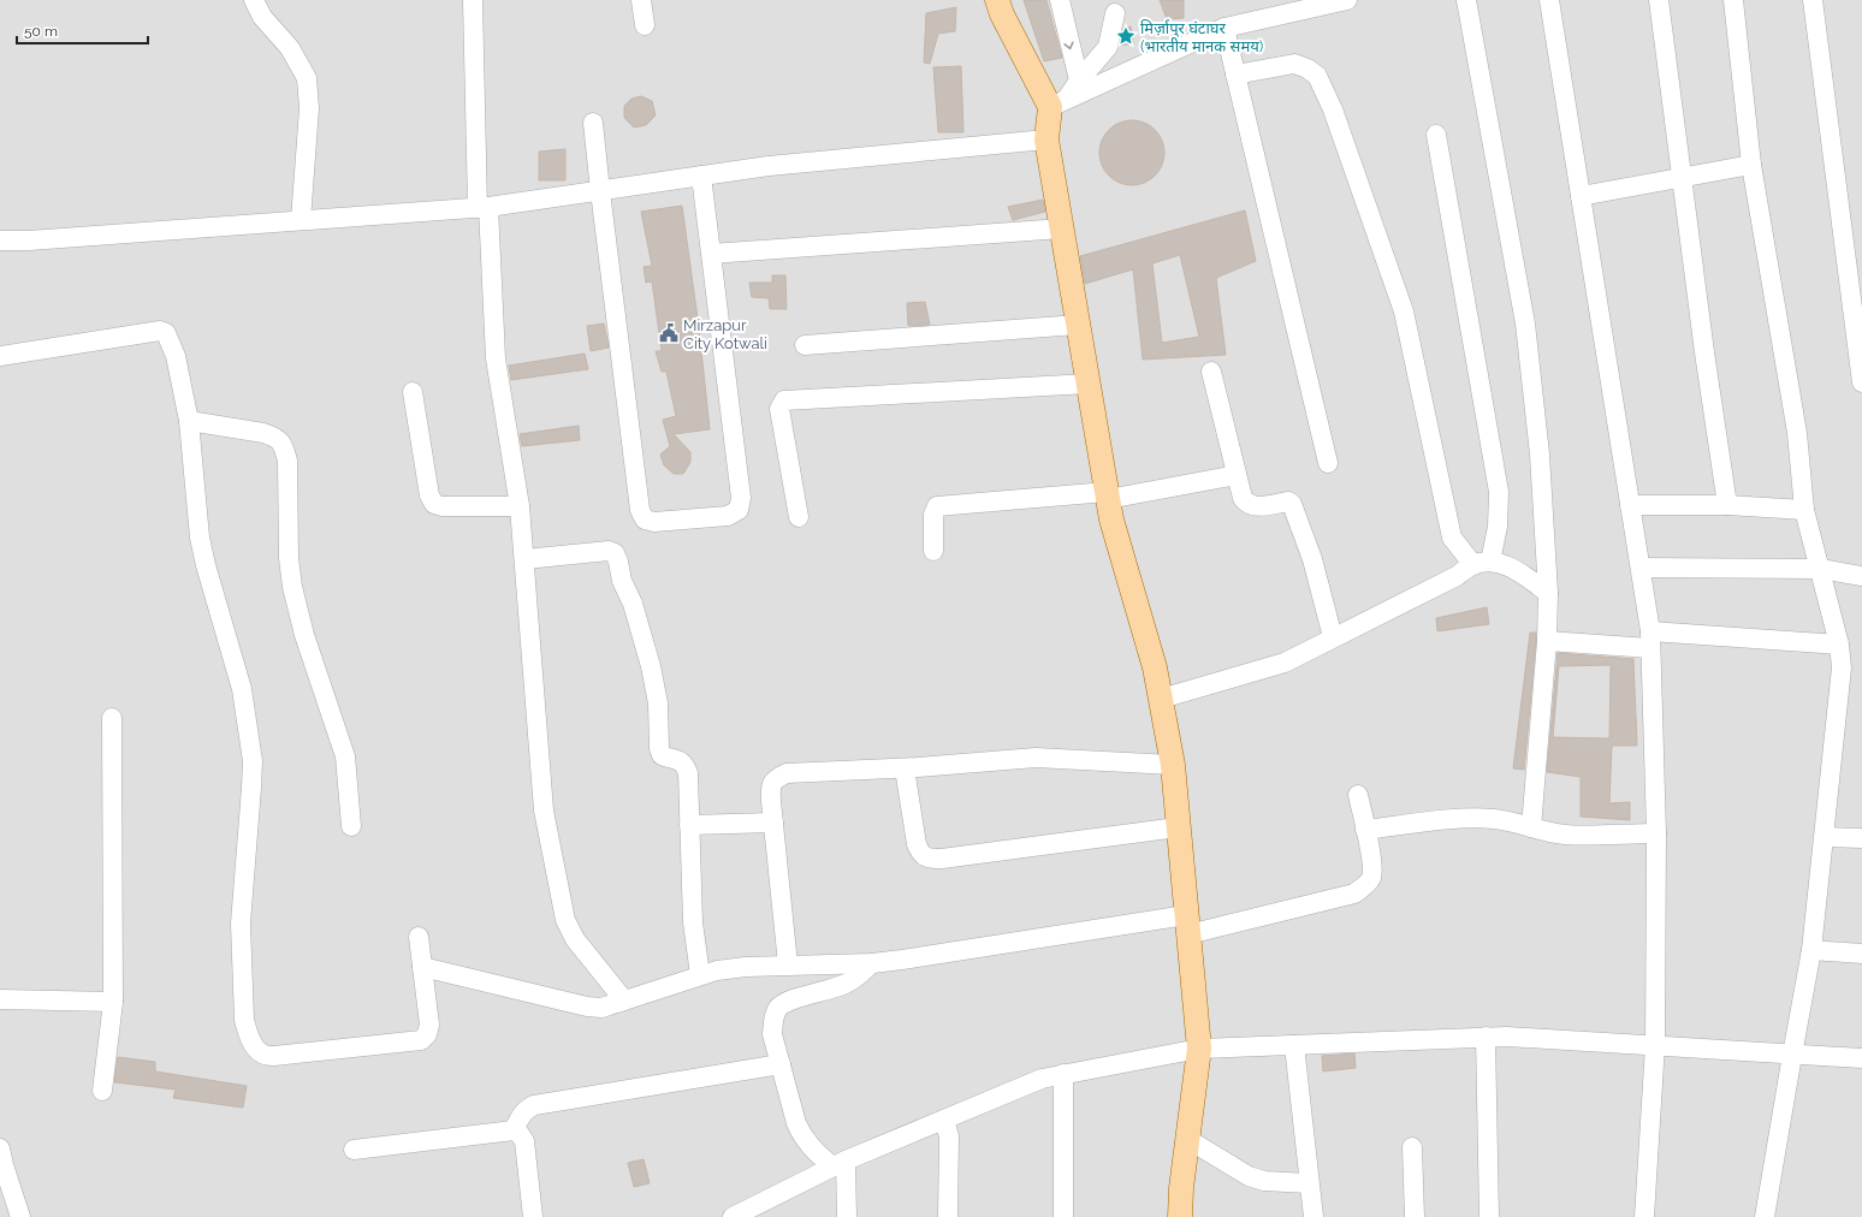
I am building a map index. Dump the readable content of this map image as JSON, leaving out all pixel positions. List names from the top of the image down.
{
  "places": {
    "place": ["मिर्ज़ापुर घंटाघर (भारतीय मानक समय)"],
    "public building": ["Mirzapur City Kotwali"]
  },
  "scale_bar": "50 m"
}
